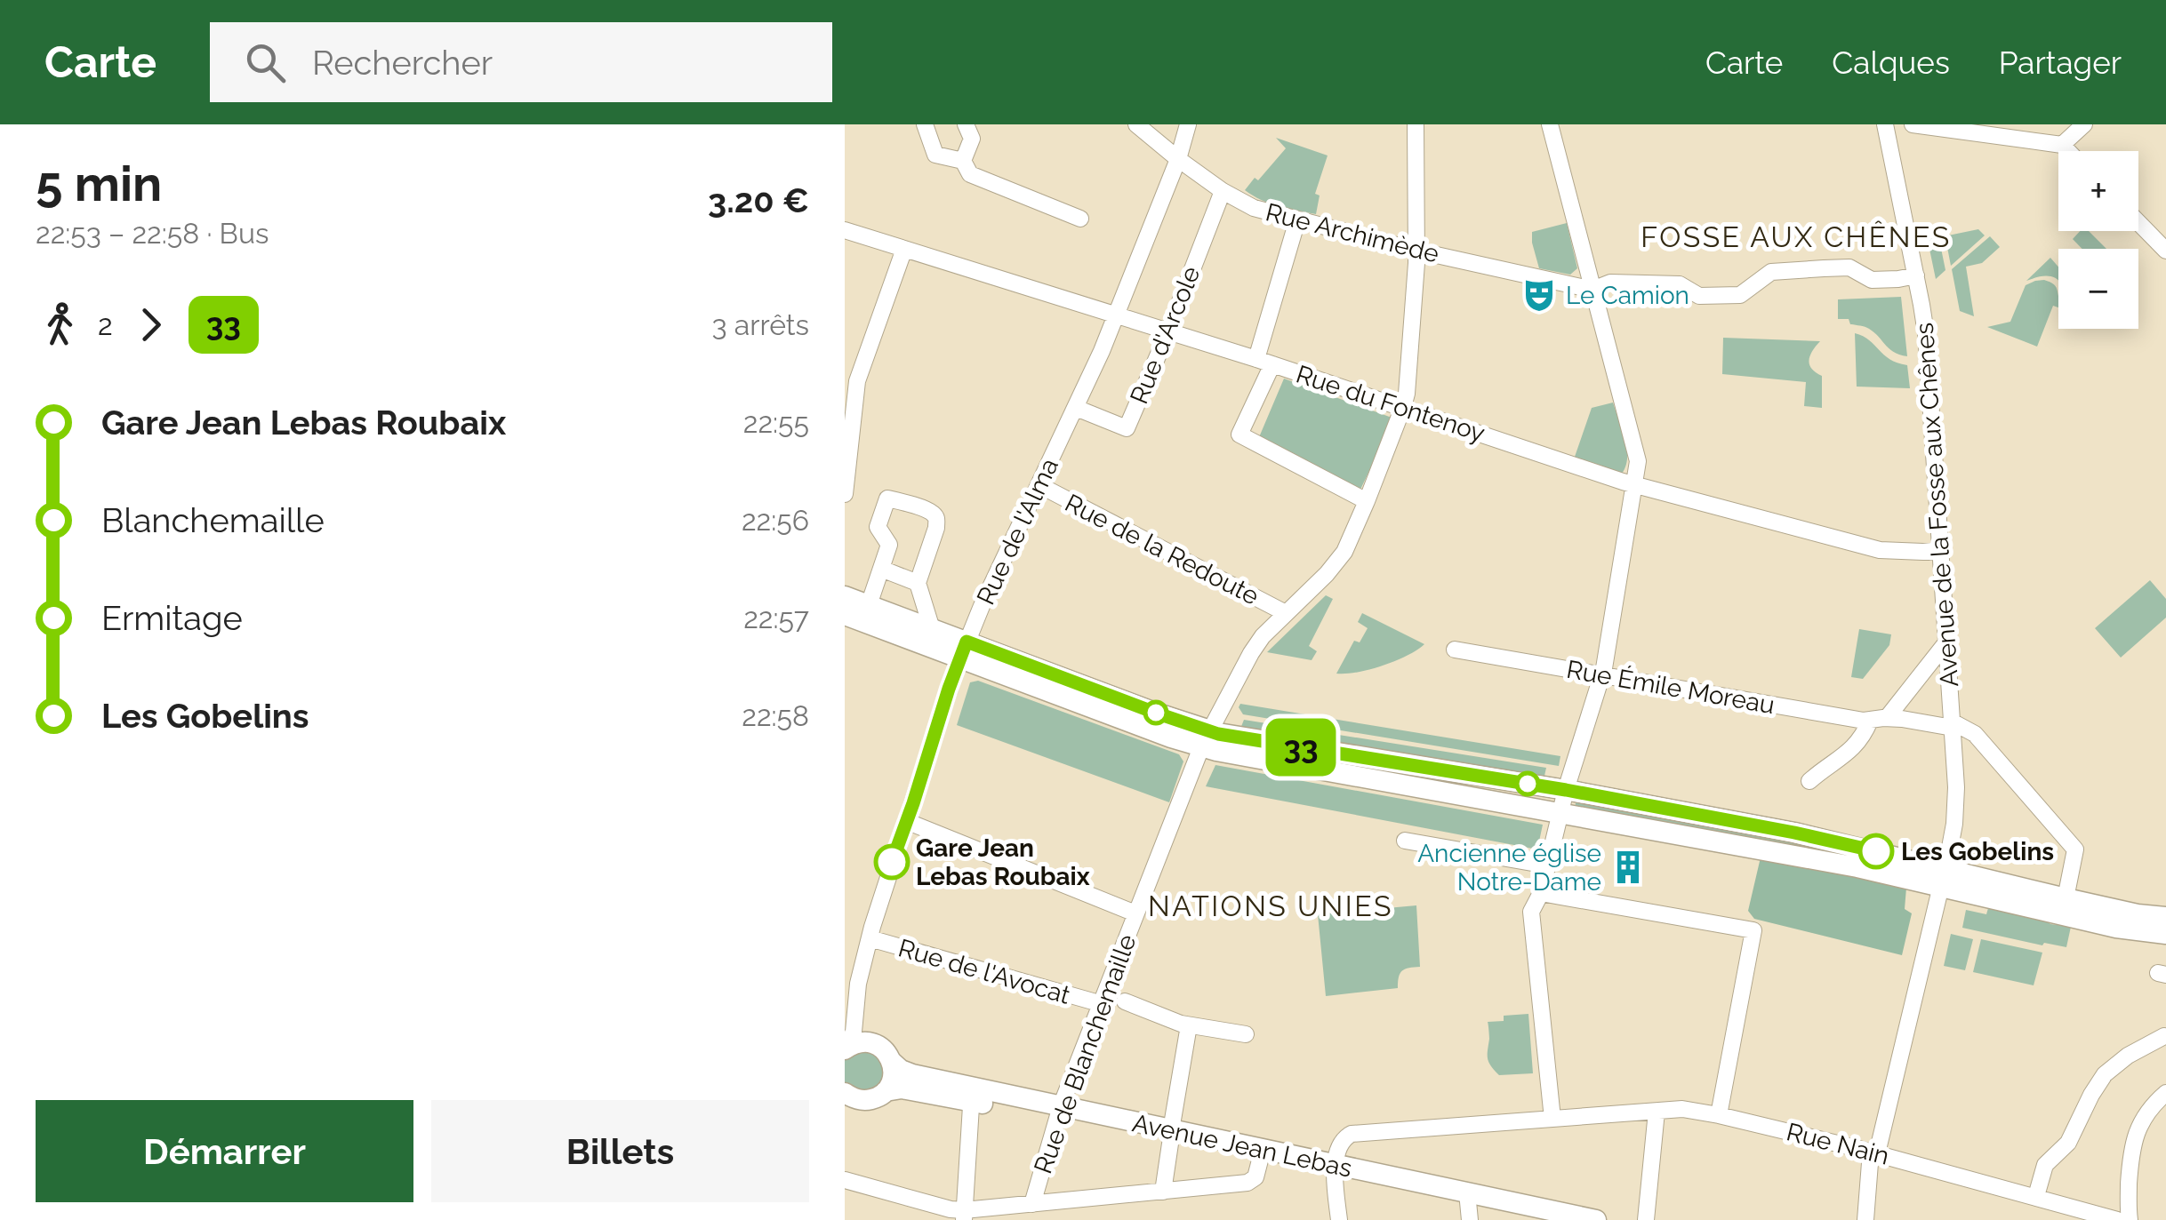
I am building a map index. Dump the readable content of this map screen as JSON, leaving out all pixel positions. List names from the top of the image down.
{
  "streets": {
    "main road": ["Avenue Jean Lebas"],
    "street": [
      "Rue Archimède",
      "Rue d'Arcole",
      "Rue du Fontenoy",
      "Avenue de la Fosse aux Chênes",
      "Rue de l'Alma",
      "Rue de la Redoute",
      "Rue Émile Moreau",
      "Rue de l'Avocat",
      "Rue de Blanchemaille",
      "Rue Nain"
    ]
  },
  "crossings": [
    ["Rue Archimède", "Rue d'Arcole"],
    ["Rue Archimède", "Rue de l'Alma"],
    ["Rue Archimède", "Rue de Blanchemaille"],
    ["Rue d'Arcole", "Rue du Fontenoy"],
    ["Rue d'Arcole", "Rue de l'Alma"],
    ["Rue du Fontenoy", "Avenue de la Fosse aux Chênes"],
    ["Rue du Fontenoy", "Rue de l'Alma"],
    ["Rue du Fontenoy", "Rue de Blanchemaille"],
    ["Avenue de la Fosse aux Chênes", "Rue Émile Moreau"],
    ["Avenue de la Fosse aux Chênes", "Rue Nain"],
    ["Rue de l'Alma", "Rue de la Redoute"],
    ["Rue de l'Alma", "Rue de l'Avocat"],
    ["Rue de la Redoute", "Rue de Blanchemaille"],
    ["Rue de l'Avocat", "Rue de Blanchemaille"],
    ["Rue de Blanchemaille", "Avenue Jean Lebas"],
    ["Rue Nain", "Avenue Jean Lebas"]
  ],
  "districts": ["FOSSE AUX CHÊNES", "NATIONS UNIES"],
  "places": {
    "theatre": ["Le Camion"],
    "other": ["Les Gobelins", "Gare Jean Lebas Roubaix"],
    "building": ["Ancienne église Notre-Dame"]
  },
  "lines": ["bus line 33"],
  "page": {
    "header": "Carte",
    "search": "Rechercher",
    "nav": ["Carte", "Calques", "Partager"],
    "heading": ["5 min", "22:53 – 22:58 · Bus", "3.20 €"],
    "on_map": "33",
    "map_buttons": ["+", "−"],
    "legs": ["2", "33", "3 arrêts"],
    "list": [
      {
        "name": "Gare Jean Lebas Roubaix",
        "value": "22:55"
      },
      {
        "name": "Blanchemaille",
        "value": "22:56"
      },
      {
        "name": "Ermitage",
        "value": "22:57"
      },
      {
        "name": "Les Gobelins",
        "value": "22:58"
      }
    ],
    "buttons": ["Démarrer", "Billets"]
  }
}
